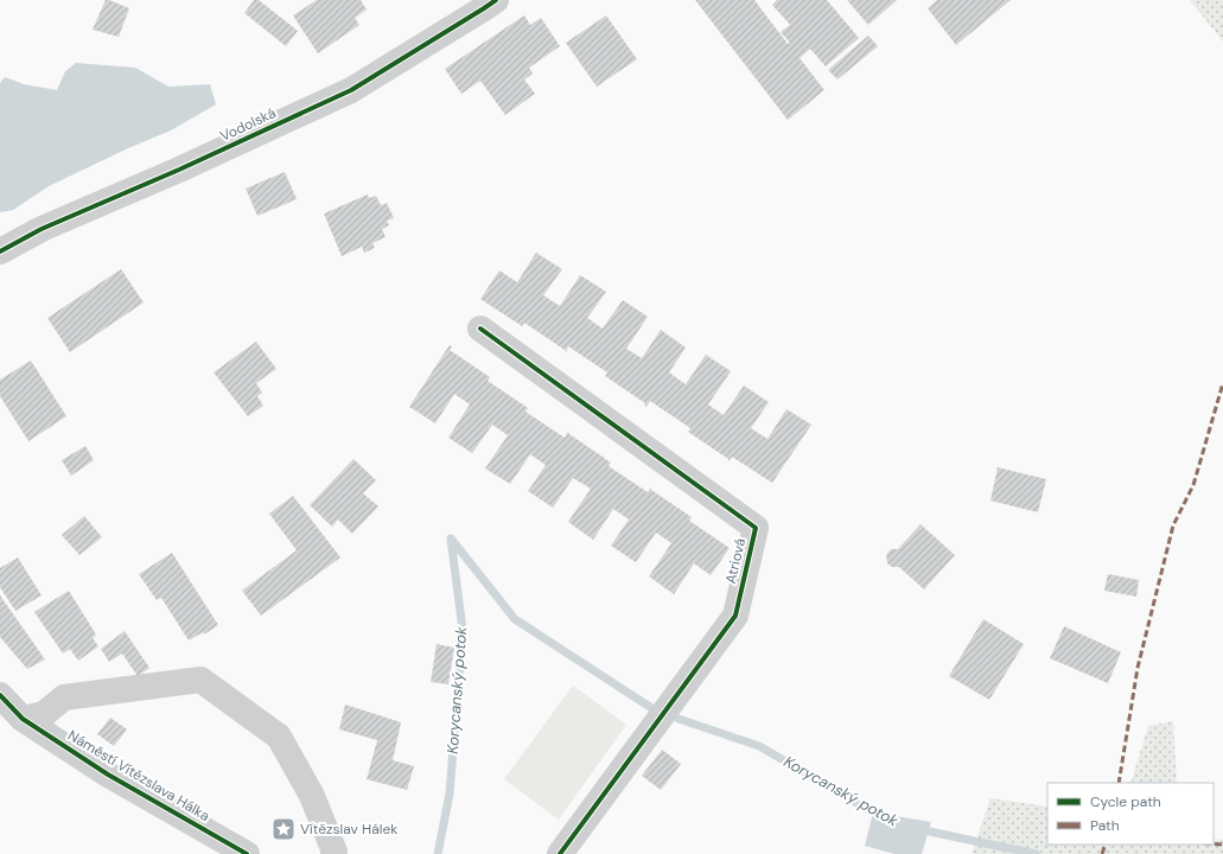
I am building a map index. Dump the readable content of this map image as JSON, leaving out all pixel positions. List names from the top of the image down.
{
  "streets": {
    "street": ["Vodolská", "Atriová", "Náměstí Vítězslava Hálka"]
  },
  "water": ["Korycanský potok"],
  "places": {
    "place": ["Vítězslav Hálek"]
  },
  "legend": ["Cycle path", "Path"]
}
